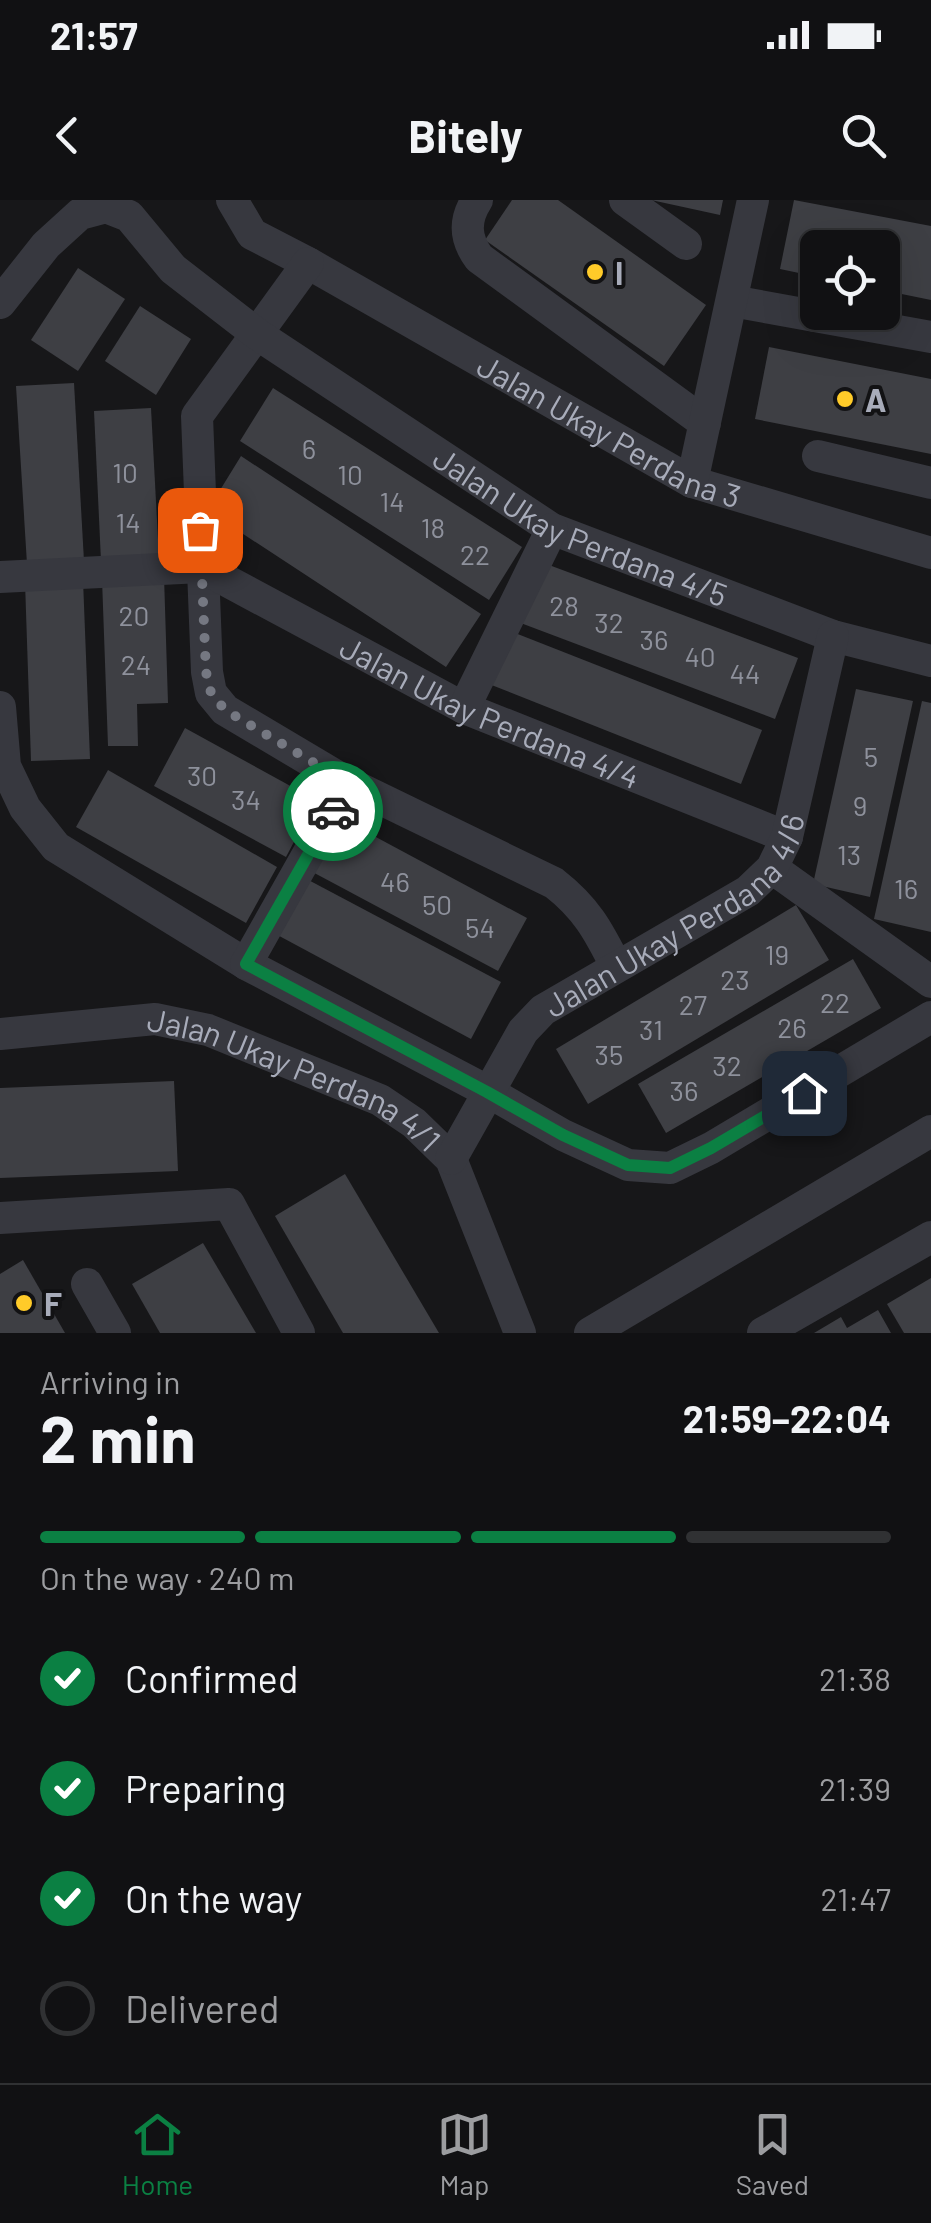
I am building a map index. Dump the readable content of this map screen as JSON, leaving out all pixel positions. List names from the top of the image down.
{
  "streets": {
    "street": [
      "Jalan Ukay Perdana 3",
      "Jalan Ukay Perdana 4/5",
      "Jalan Ukay Perdana 4/4",
      "Jalan Ukay Perdana 4/6",
      "Jalan Ukay Perdana 4/1"
    ]
  },
  "crossings": [
    ["Jalan Ukay Perdana 4/5", "Jalan Ukay Perdana 4/6"],
    ["Jalan Ukay Perdana 4/4", "Jalan Ukay Perdana 4/6"],
    ["Jalan Ukay Perdana 4/6", "Jalan Ukay Perdana 4/1"]
  ],
  "places": ["I", "A", "F"],
  "house_numbers": [
    "6",
    "10",
    "10",
    "14",
    "14",
    "18",
    "22",
    "28",
    "20",
    "32",
    "36",
    "40",
    "24",
    "44",
    "5",
    "30",
    "34",
    "9",
    "13",
    "46",
    "16",
    "50",
    "54",
    "19",
    "23",
    "22",
    "27",
    "26",
    "31",
    "35",
    "32",
    "36"
  ],
  "page": {
    "status": "21:57",
    "header": "Bitely",
    "heading": ["2 min", "Arriving in", "21:59–22:04"],
    "bar": "On the way · 240 m",
    "list": [
      ["Confirmed", "21:38"],
      ["Preparing", "21:39"],
      ["On the way", "21:47"],
      "Delivered"
    ],
    "tabs": ["Home", "Map", "Saved"]
  }
}
